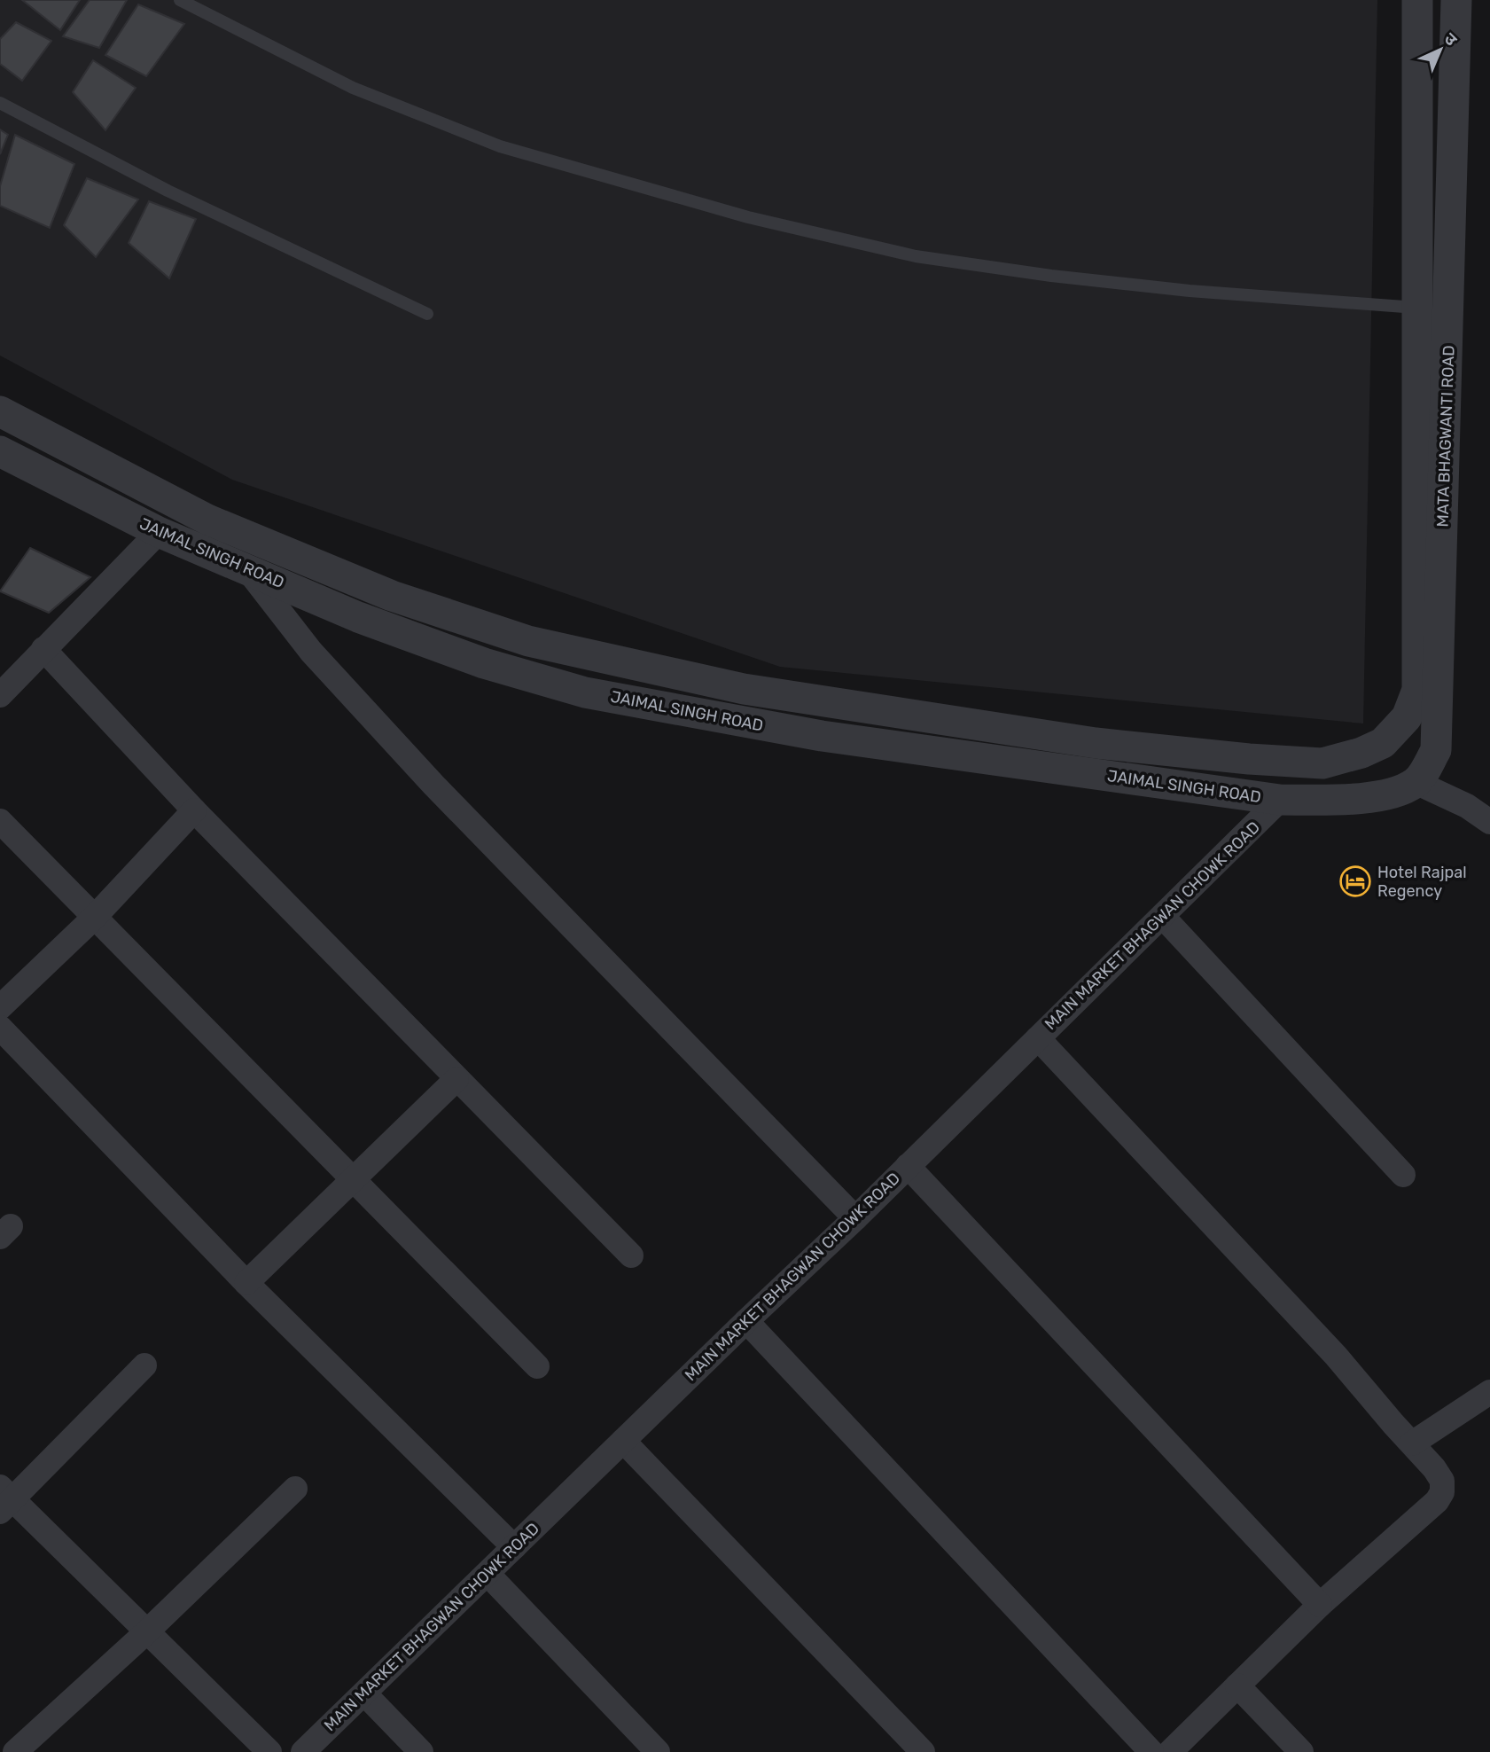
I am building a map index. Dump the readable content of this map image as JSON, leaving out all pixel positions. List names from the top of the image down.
{
  "streets": {
    "street": ["MATA BHAGWANTI ROAD", "JAIMAL SINGH ROAD", "MAIN MARKET BHAGWAN CHOWK ROAD"]
  },
  "crossings": [
    ["MATA BHAGWANTI ROAD", "JAIMAL SINGH ROAD"],
    ["JAIMAL SINGH ROAD", "MAIN MARKET BHAGWAN CHOWK ROAD"]
  ],
  "places": {
    "hotel": ["Hotel Rajpal Regency"]
  },
  "north": "top right"
}
